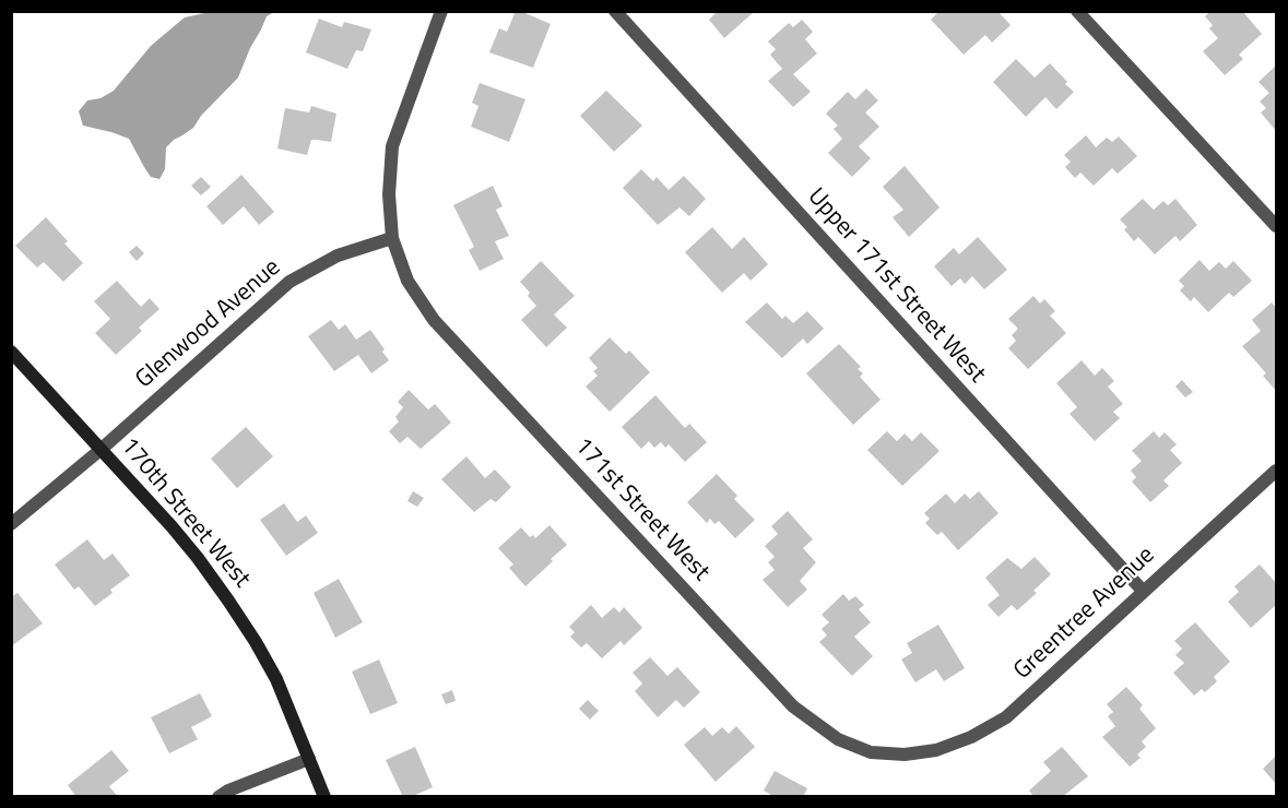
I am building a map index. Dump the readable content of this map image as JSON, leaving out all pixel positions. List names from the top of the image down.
{
  "streets": {
    "street": [
      "Upper 171st Street West",
      "Glenwood Avenue",
      "171st Street West",
      "170th Street West",
      "Greentree Avenue"
    ]
  },
  "crossings": [
    ["Upper 171st Street West", "Greentree Avenue"],
    ["Glenwood Avenue", "171st Street West"],
    ["Glenwood Avenue", "170th Street West"],
    ["171st Street West", "Greentree Avenue"]
  ]
}
